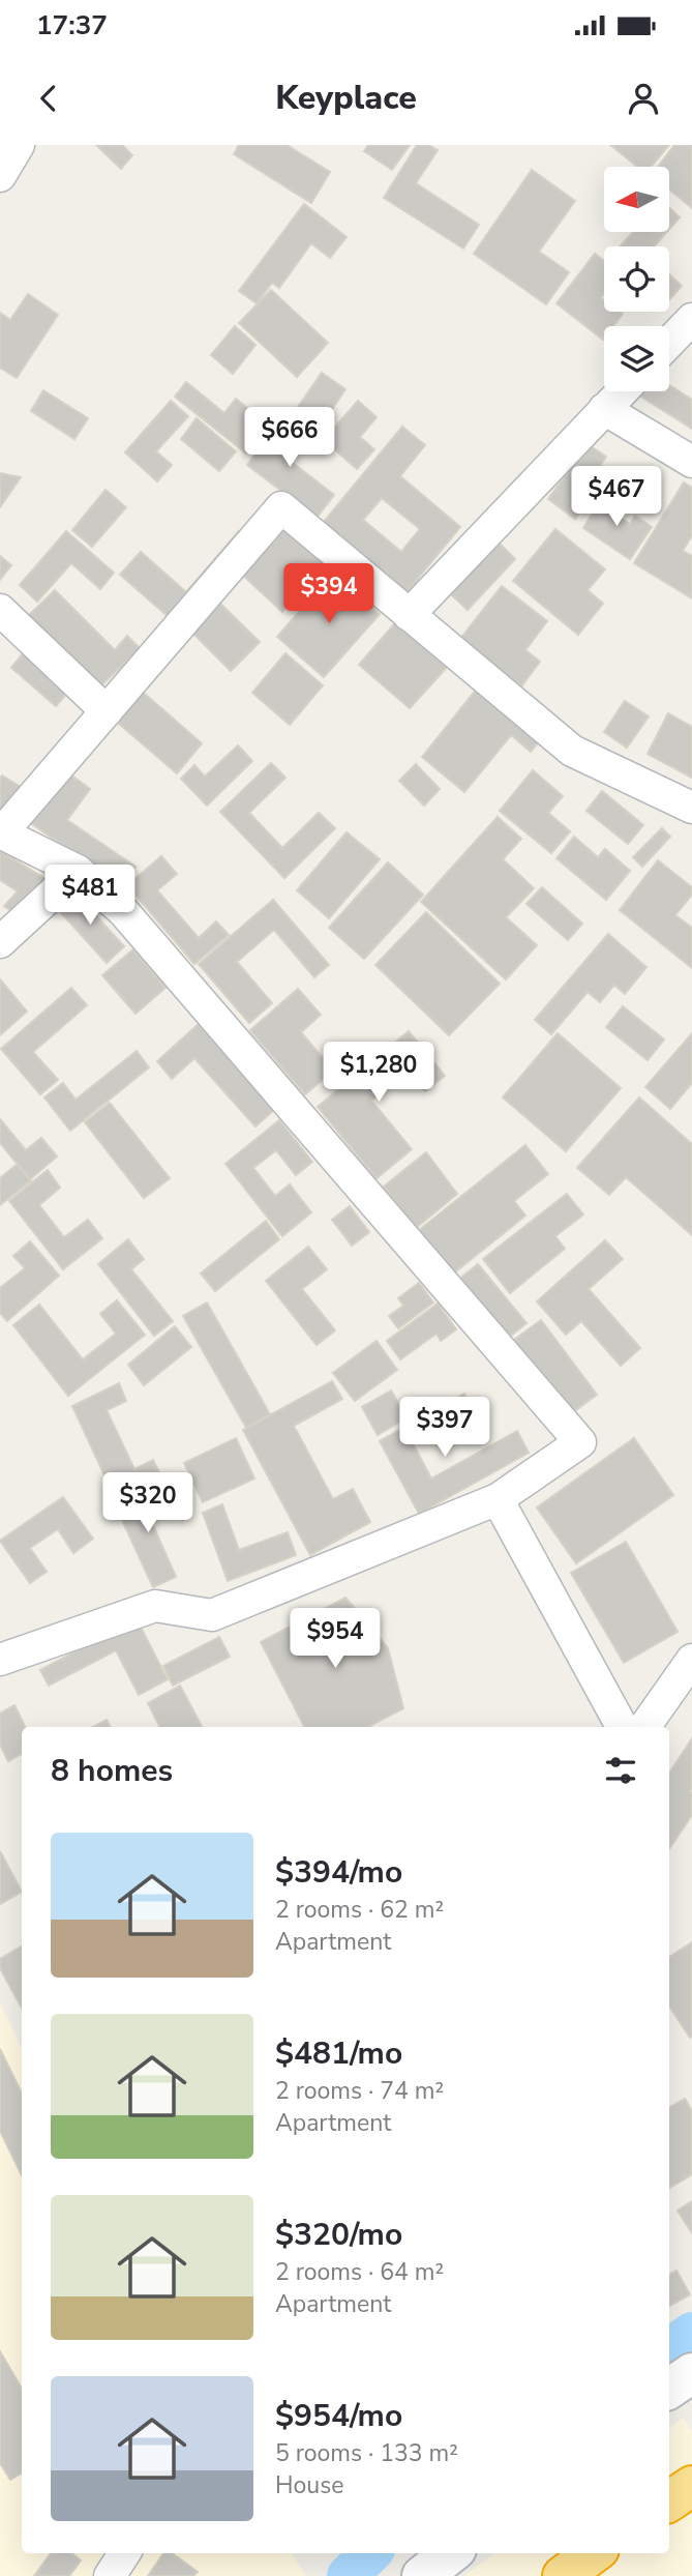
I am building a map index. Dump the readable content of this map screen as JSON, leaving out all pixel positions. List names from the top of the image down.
{
  "north": "left",
  "page": {
    "status": "17:37",
    "header": "Keyplace",
    "price": [
      "$666",
      "$467",
      "$394",
      "$481",
      "$1,280",
      "$397",
      "$320",
      "$954"
    ],
    "heading": "8 homes",
    "list": [
      {
        "name": "$394/mo",
        "note": "2 rooms · 62 m² · Apartment"
      },
      {
        "name": "$481/mo",
        "note": "2 rooms · 74 m² · Apartment"
      },
      {
        "name": "$320/mo",
        "note": "2 rooms · 64 m² · Apartment"
      },
      {
        "name": "$954/mo",
        "note": "5 rooms · 133 m² · House"
      }
    ]
  }
}
